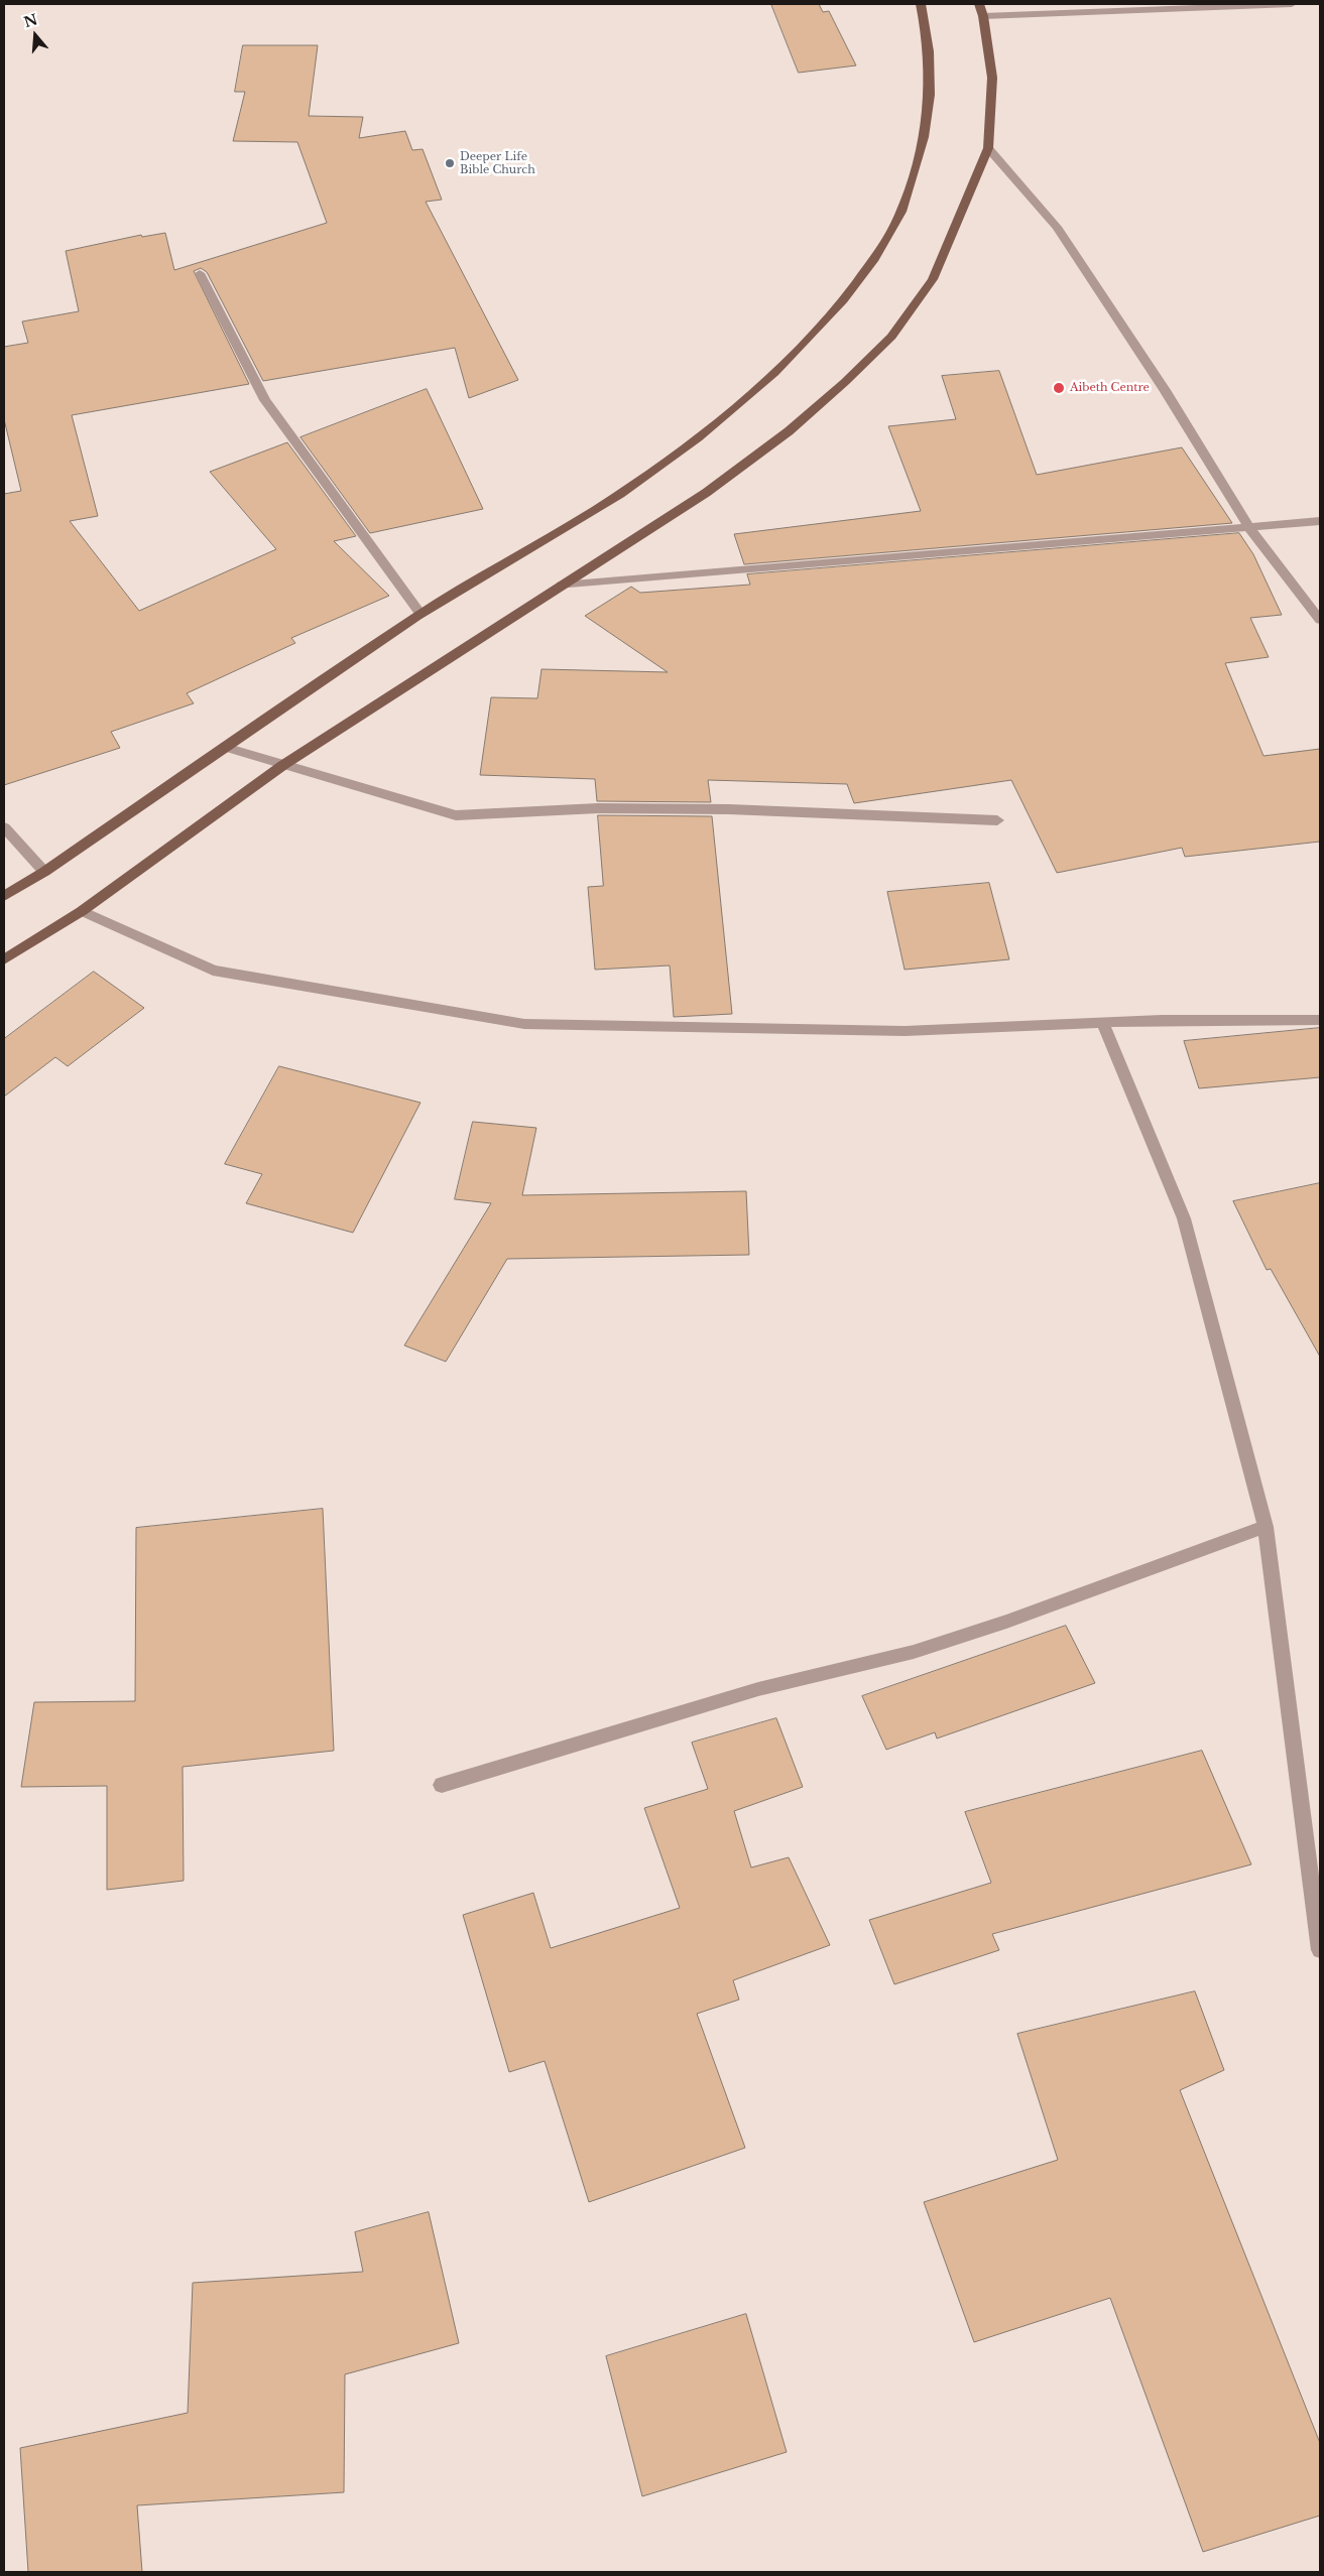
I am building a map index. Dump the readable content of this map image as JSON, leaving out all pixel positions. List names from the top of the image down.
{
  "places": ["Deeper Life Bible Church", "Aibeth Centre"],
  "north": "top"
}
